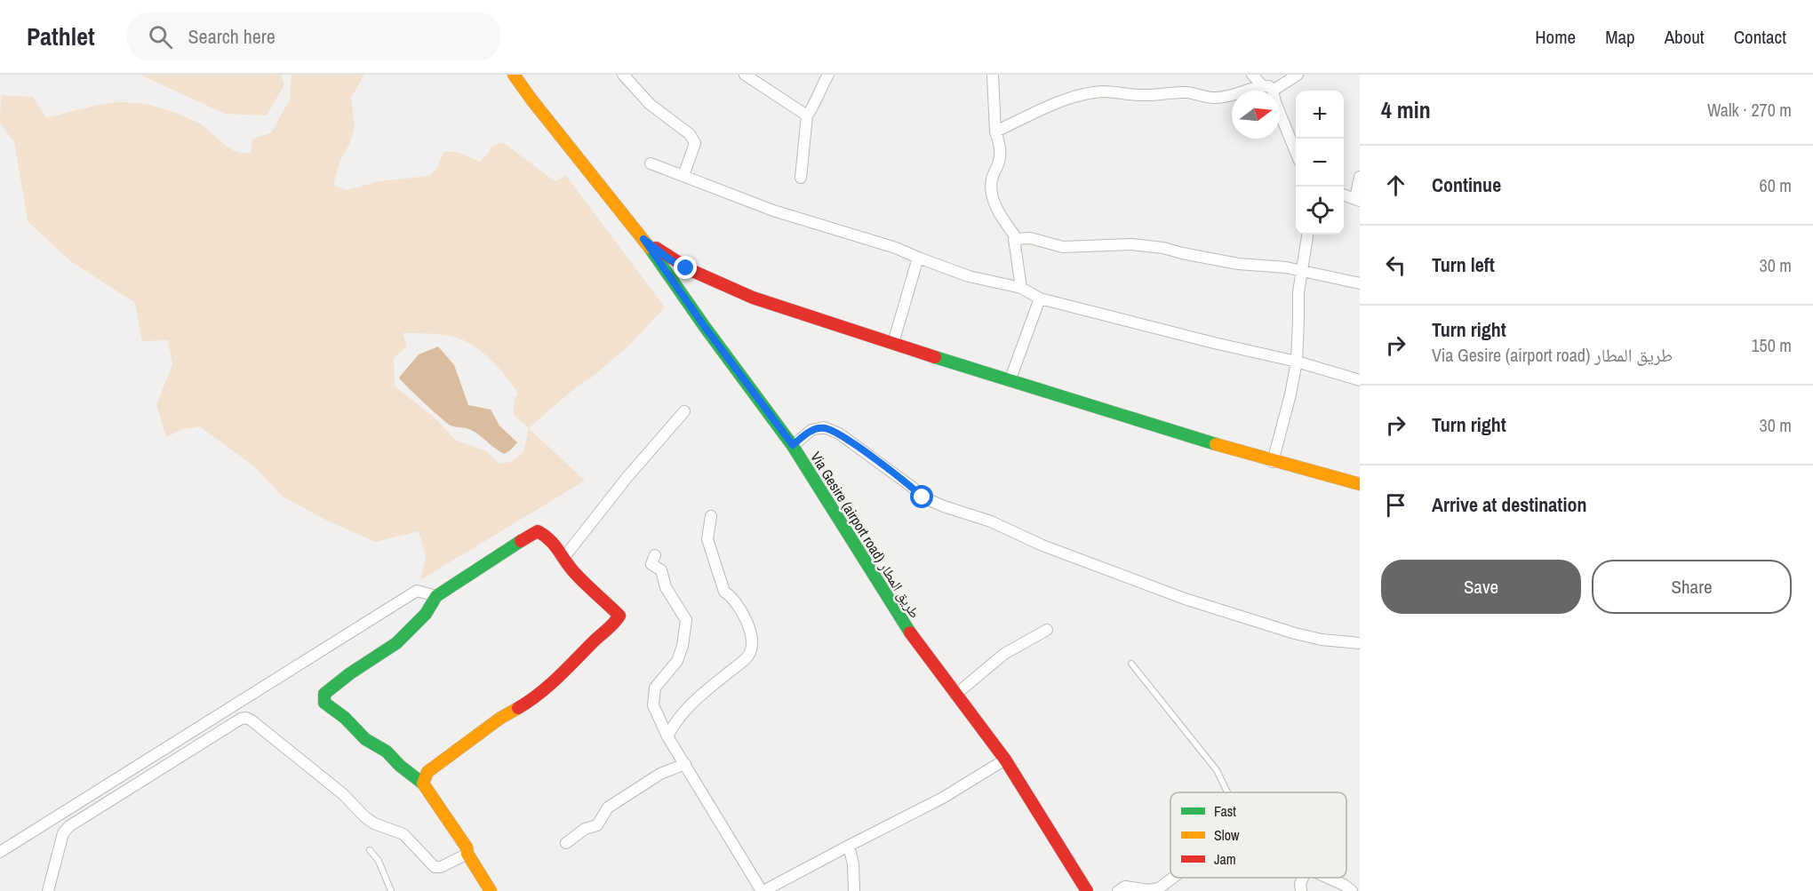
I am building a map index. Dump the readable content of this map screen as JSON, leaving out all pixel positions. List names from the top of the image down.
{
  "streets": {
    "street": ["Via Gesire (airport road) طريق المطار"]
  },
  "legend": ["Fast", "Slow", "Jam"],
  "north": "right",
  "page": {
    "header": "Pathlet",
    "search": "Search here",
    "nav": [
      "Home",
      "Map",
      "About",
      "Contact"
    ],
    "heading": ["4 min", "Walk · 270 m"],
    "map_buttons": ["+", "−"],
    "list": [
      ["Continue", "60 m"],
      ["Turn left", "30 m"],
      ["Turn right", "Via Gesire (airport road) طريق المطار", "150 m"],
      ["Turn right", "30 m"],
      "Arrive at destination"
    ],
    "buttons": ["Save", "Share"]
  }
}
